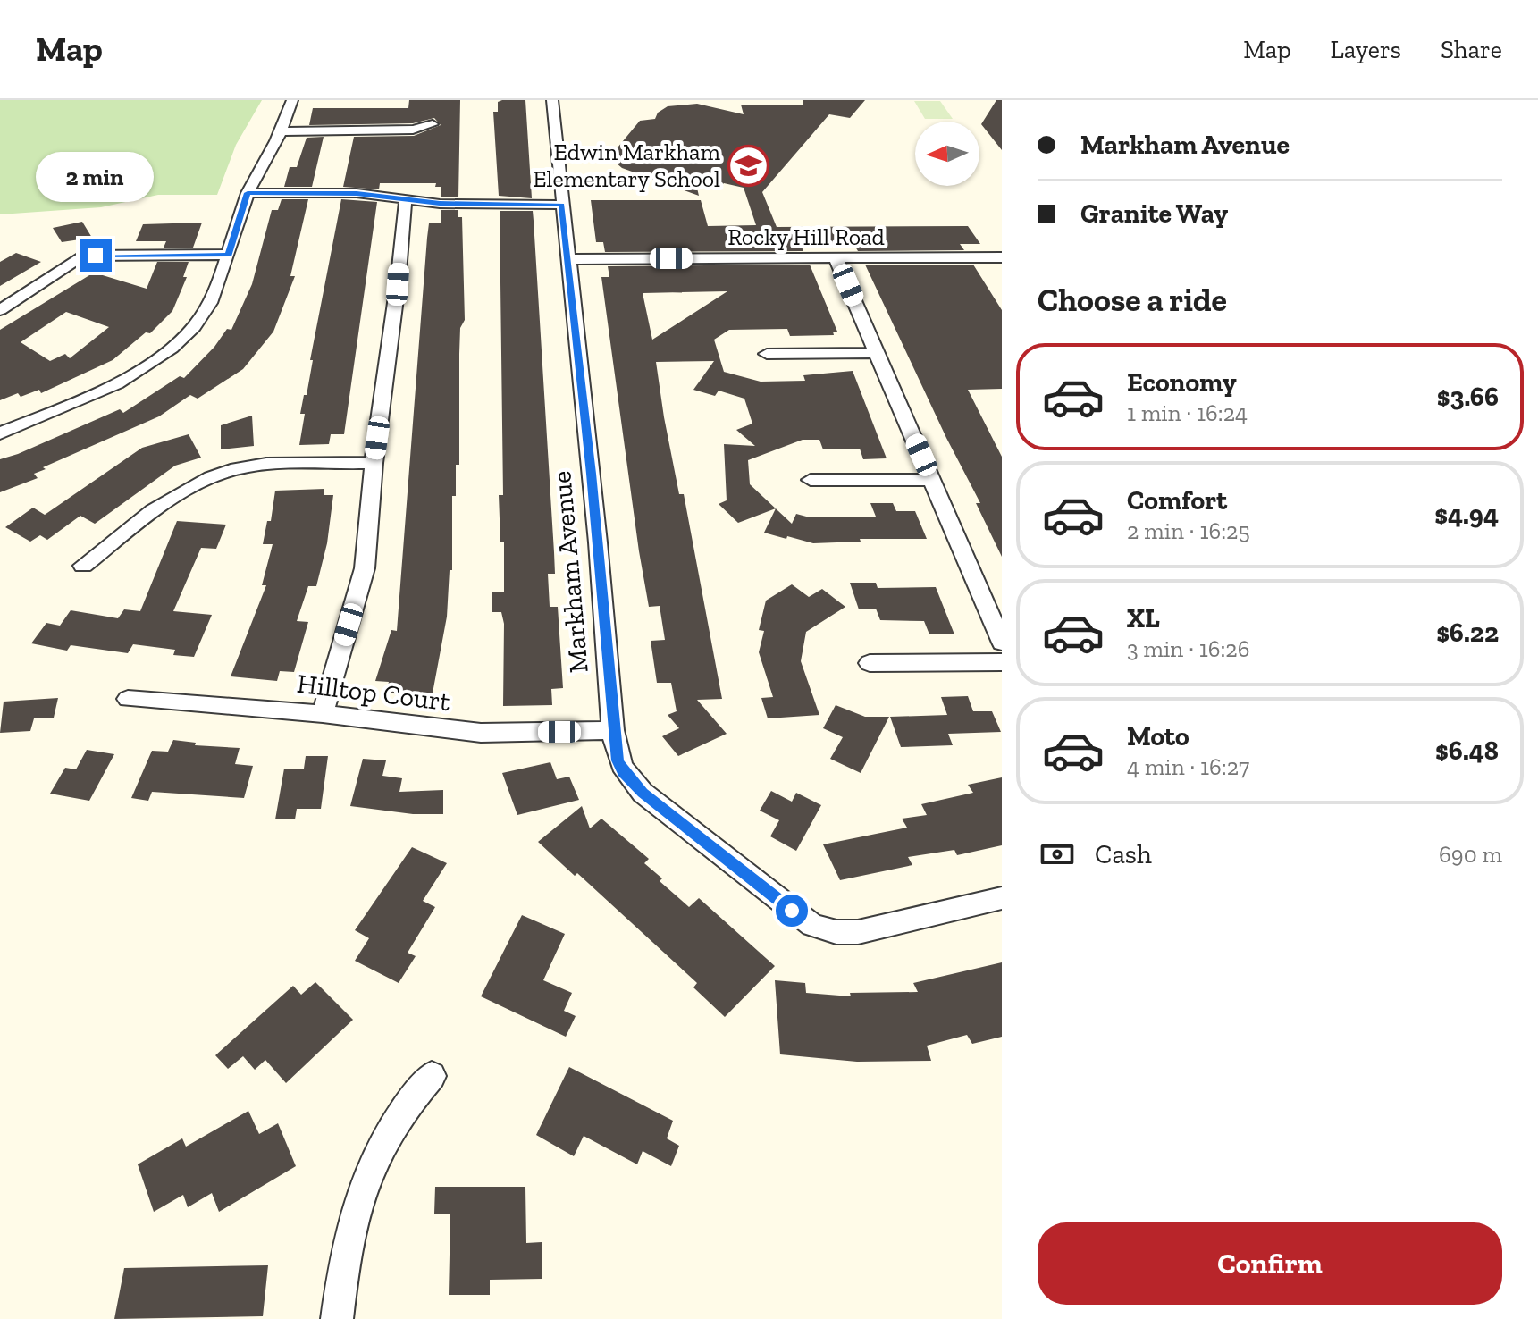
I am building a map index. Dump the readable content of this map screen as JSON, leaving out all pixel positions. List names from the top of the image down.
{
  "streets": {
    "street": ["Rocky Hill Road", "Markham Avenue", "Hilltop Court"]
  },
  "crossings": [
    ["Rocky Hill Road", "Markham Avenue"],
    ["Markham Avenue", "Hilltop Court"]
  ],
  "places": {
    "school or university": ["Edwin Markham Elementary School"]
  },
  "north": "left",
  "page": {
    "header": "Map",
    "nav": ["Map", "Layers", "Share"],
    "banner": ["Markham Avenue", "Granite Way"],
    "bubble": "2 min",
    "heading": "Choose a ride",
    "list": [
      {
        "name": "Economy",
        "note": "1 min · 16:24",
        "value": "$3.66"
      },
      {
        "name": "Comfort",
        "note": "2 min · 16:25",
        "value": "$4.94"
      },
      {
        "name": "XL",
        "note": "3 min · 16:26",
        "value": "$6.22"
      },
      {
        "name": "Moto",
        "note": "4 min · 16:27",
        "value": "$6.48"
      }
    ],
    "pay": ["Cash", "690 m"],
    "buttons": "Confirm"
  }
}
